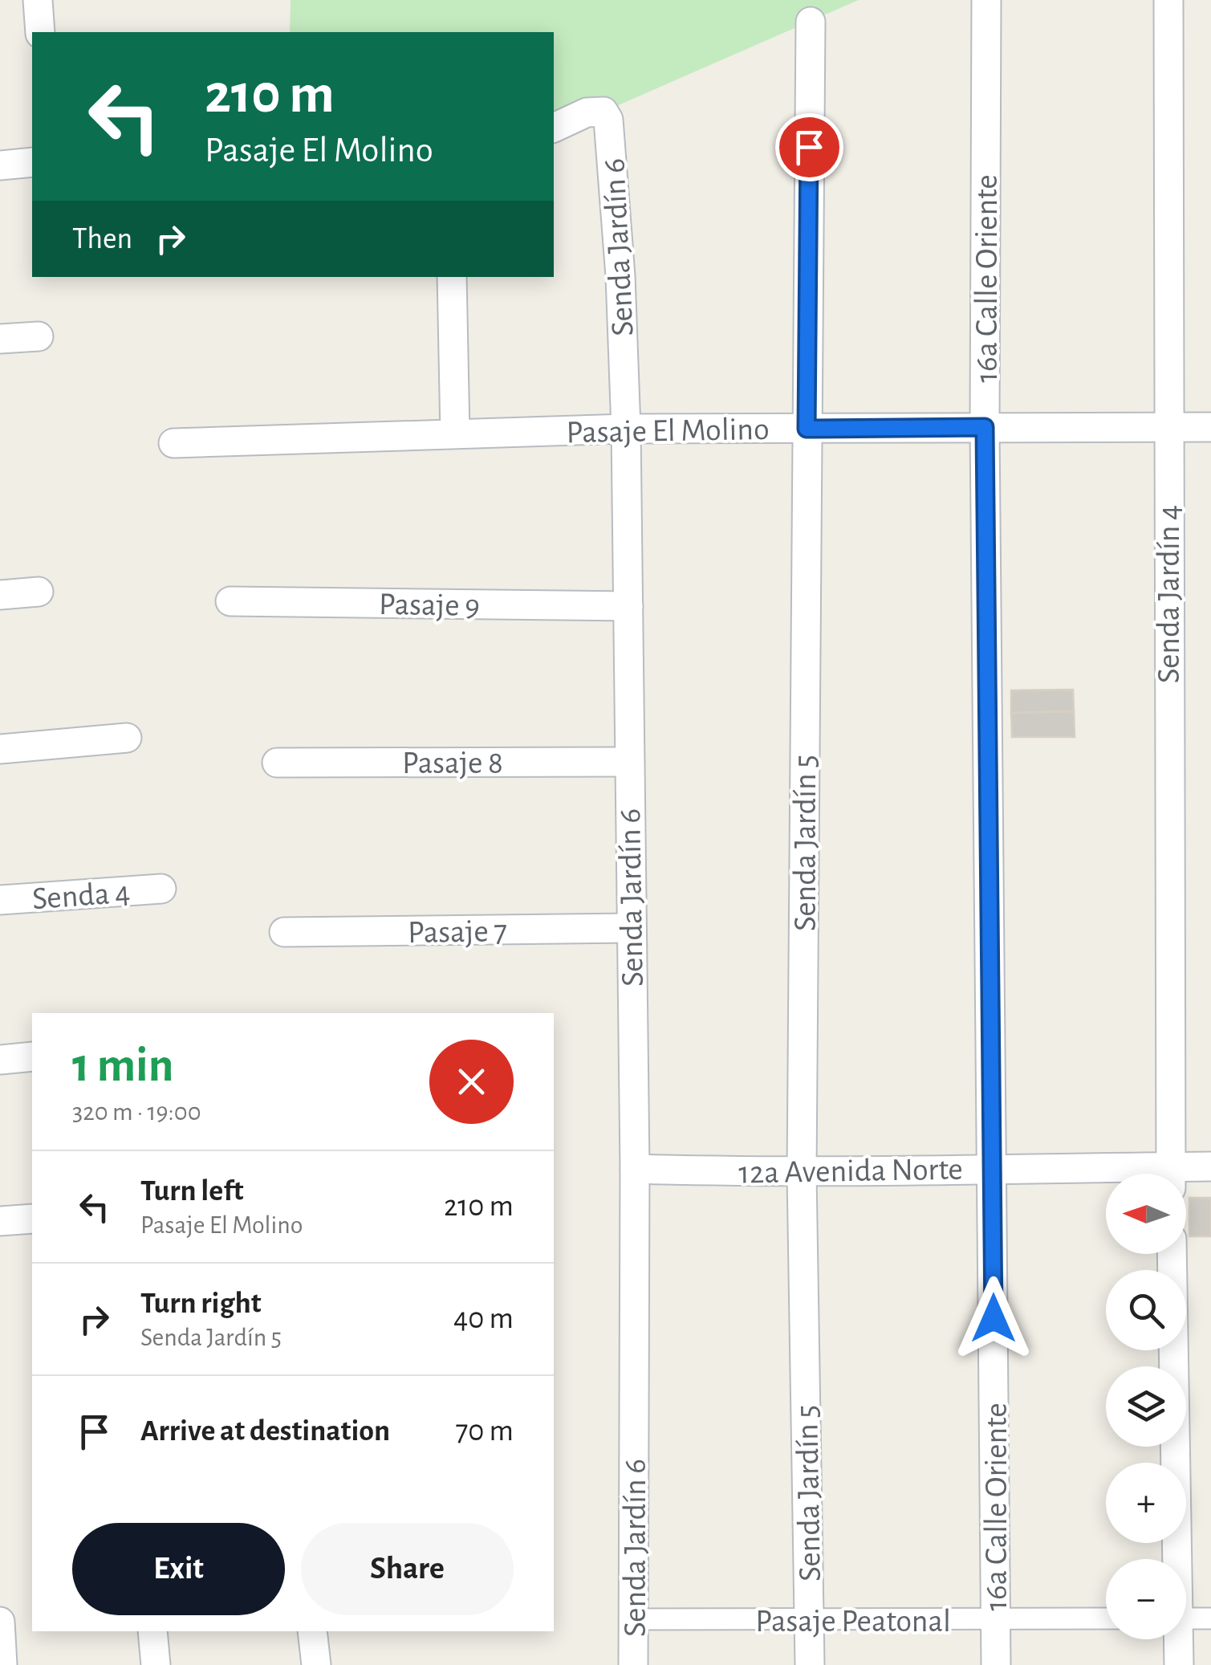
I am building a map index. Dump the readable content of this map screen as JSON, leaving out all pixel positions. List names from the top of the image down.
{
  "streets": {
    "street": [
      "Senda Jardín 6",
      "16a Calle Oriente",
      "Pasaje El Molino",
      "Senda Jardín 4",
      "Pasaje 9",
      "Pasaje 8",
      "Senda Jardín 5",
      "Senda 4",
      "Pasaje 7",
      "12a Avenida Norte",
      "Pasaje Peatonal"
    ]
  },
  "crossings": [
    ["Senda Jardín 6", "Pasaje El Molino"],
    ["Senda Jardín 6", "Pasaje 9"],
    ["Senda Jardín 6", "Pasaje 8"],
    ["Senda Jardín 6", "Pasaje 7"],
    ["Senda Jardín 6", "12a Avenida Norte"],
    ["Senda Jardín 6", "Pasaje Peatonal"],
    ["16a Calle Oriente", "Pasaje El Molino"],
    ["16a Calle Oriente", "12a Avenida Norte"],
    ["16a Calle Oriente", "Pasaje Peatonal"],
    ["Pasaje El Molino", "Senda Jardín 4"],
    ["Pasaje El Molino", "Senda Jardín 5"],
    ["Senda Jardín 5", "12a Avenida Norte"],
    ["Senda Jardín 5", "Pasaje Peatonal"]
  ],
  "north": "left",
  "page": {
    "turn": ["210 m", "Pasaje El Molino"],
    "then": "Then",
    "heading": ["1 min", "320 m · 19:00"],
    "list": [
      {
        "name": "Turn left",
        "note": "Pasaje El Molino",
        "value": "210 m"
      },
      {
        "name": "Turn right",
        "note": "Senda Jardín 5",
        "value": "40 m"
      },
      {
        "name": "Arrive at destination",
        "value": "70 m"
      }
    ],
    "map_buttons": ["+", "−"],
    "buttons": ["Exit", "Share"]
  }
}
